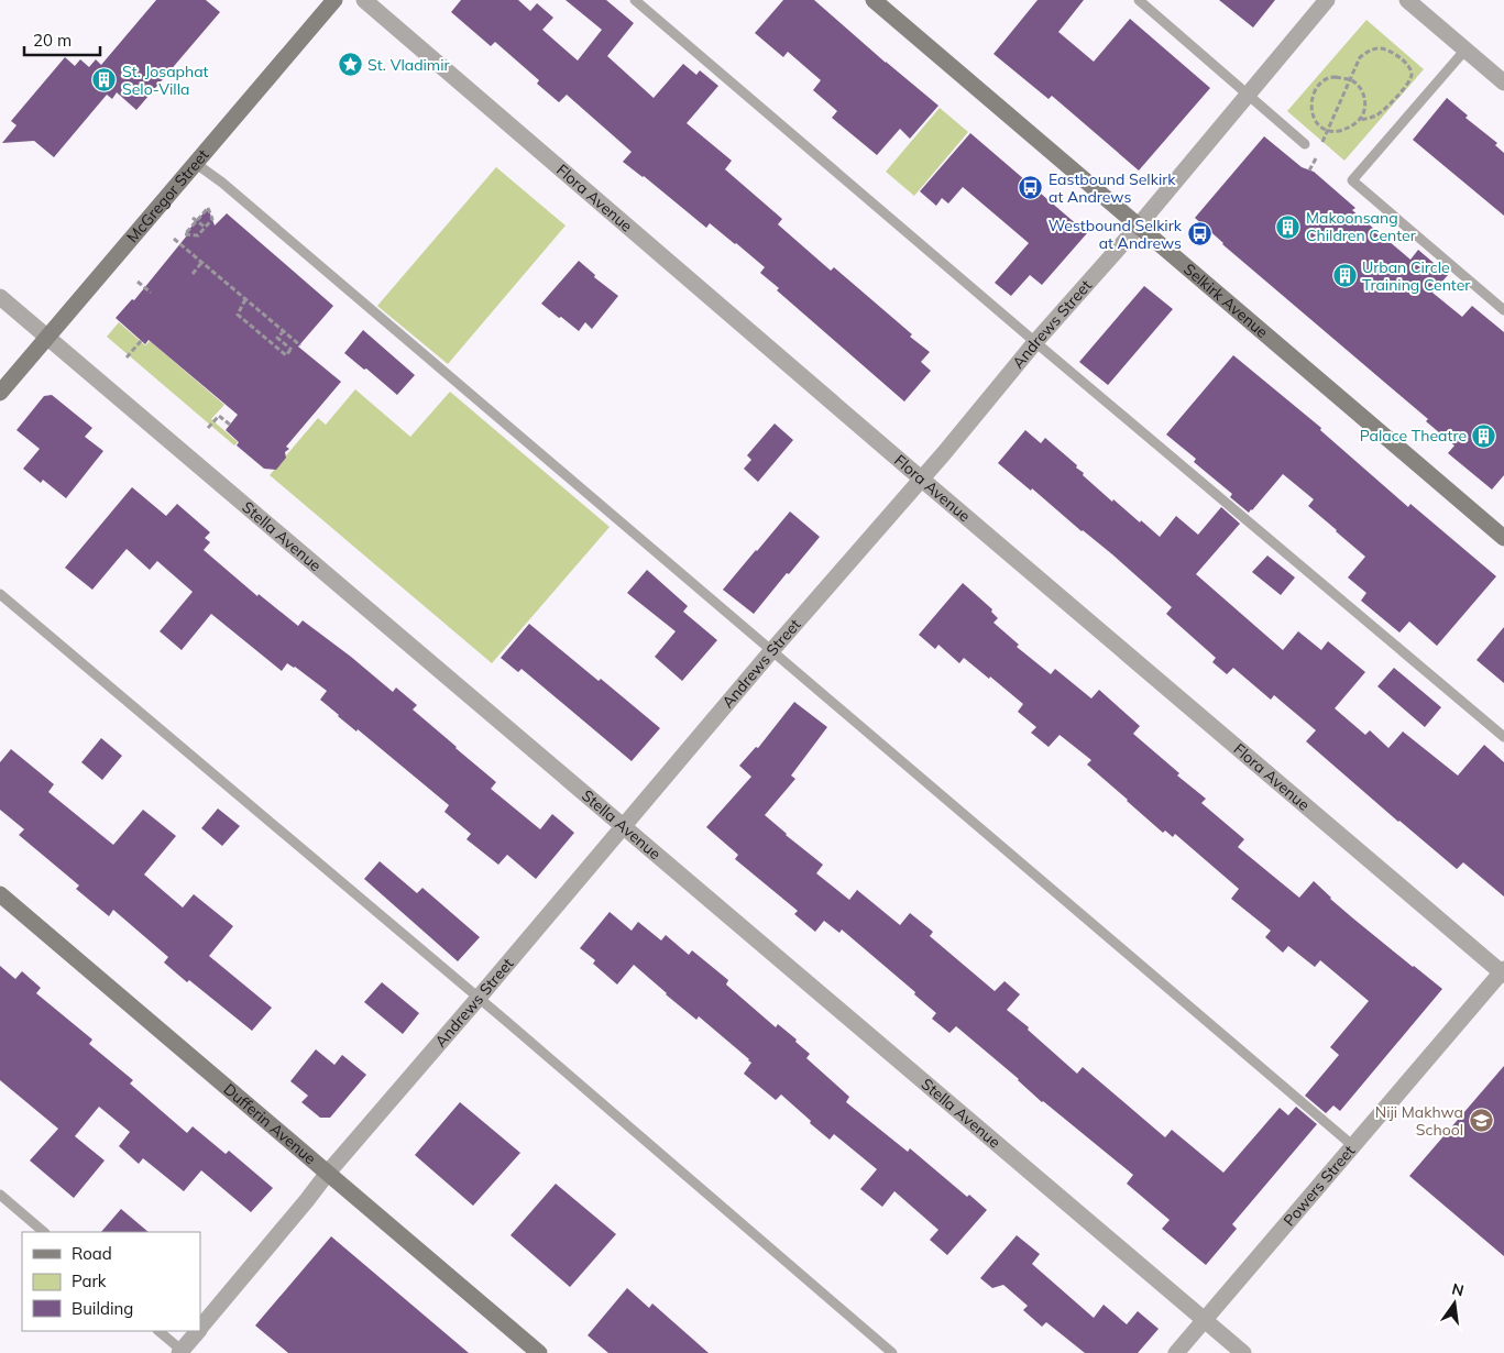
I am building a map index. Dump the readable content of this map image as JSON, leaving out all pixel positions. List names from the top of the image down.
{
  "streets": {
    "main road": ["McGregor Street", "Selkirk Avenue", "Dufferin Avenue"],
    "street": [
      "Flora Avenue",
      "Andrews Street",
      "Stella Avenue",
      "Powers Street"
    ]
  },
  "crossings": [
    ["McGregor Street", "Stella Avenue"],
    ["Flora Avenue", "Andrews Street"],
    ["Flora Avenue", "Powers Street"],
    ["Selkirk Avenue", "Andrews Street"],
    ["Andrews Street", "Stella Avenue"],
    ["Andrews Street", "Dufferin Avenue"],
    ["Stella Avenue", "Powers Street"]
  ],
  "places": {
    "place": ["St. Vladimir"],
    "building": [
      "St. Josaphat Selo-Villa",
      "Makoonsang Children Center",
      "Urban Circle Training Center",
      "Palace Theatre"
    ],
    "bus stop": ["Eastbound Selkirk at Andrews", "Westbound Selkirk at Andrews"],
    "school or university": ["Niji Makhwa School"]
  },
  "legend": ["Road", "Park", "Building"],
  "scale_bar": "20 m",
  "north": "top"
}
